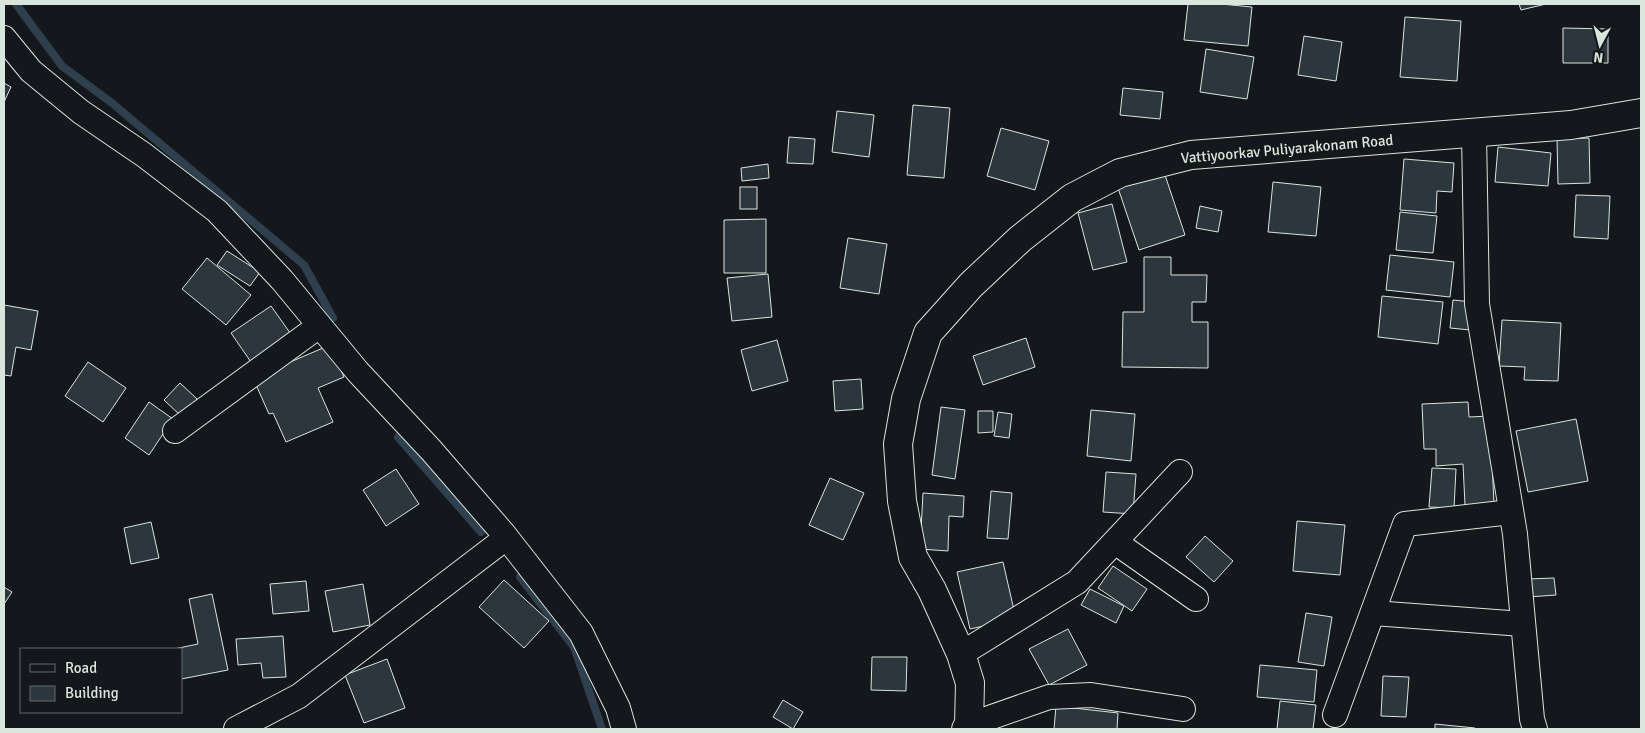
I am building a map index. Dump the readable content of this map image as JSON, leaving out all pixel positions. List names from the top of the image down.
{
  "streets": {
    "main road": ["Vattiyoorkav Puliyarakonam Road"]
  },
  "legend": ["Road", "Building"],
  "north": "bottom"
}
